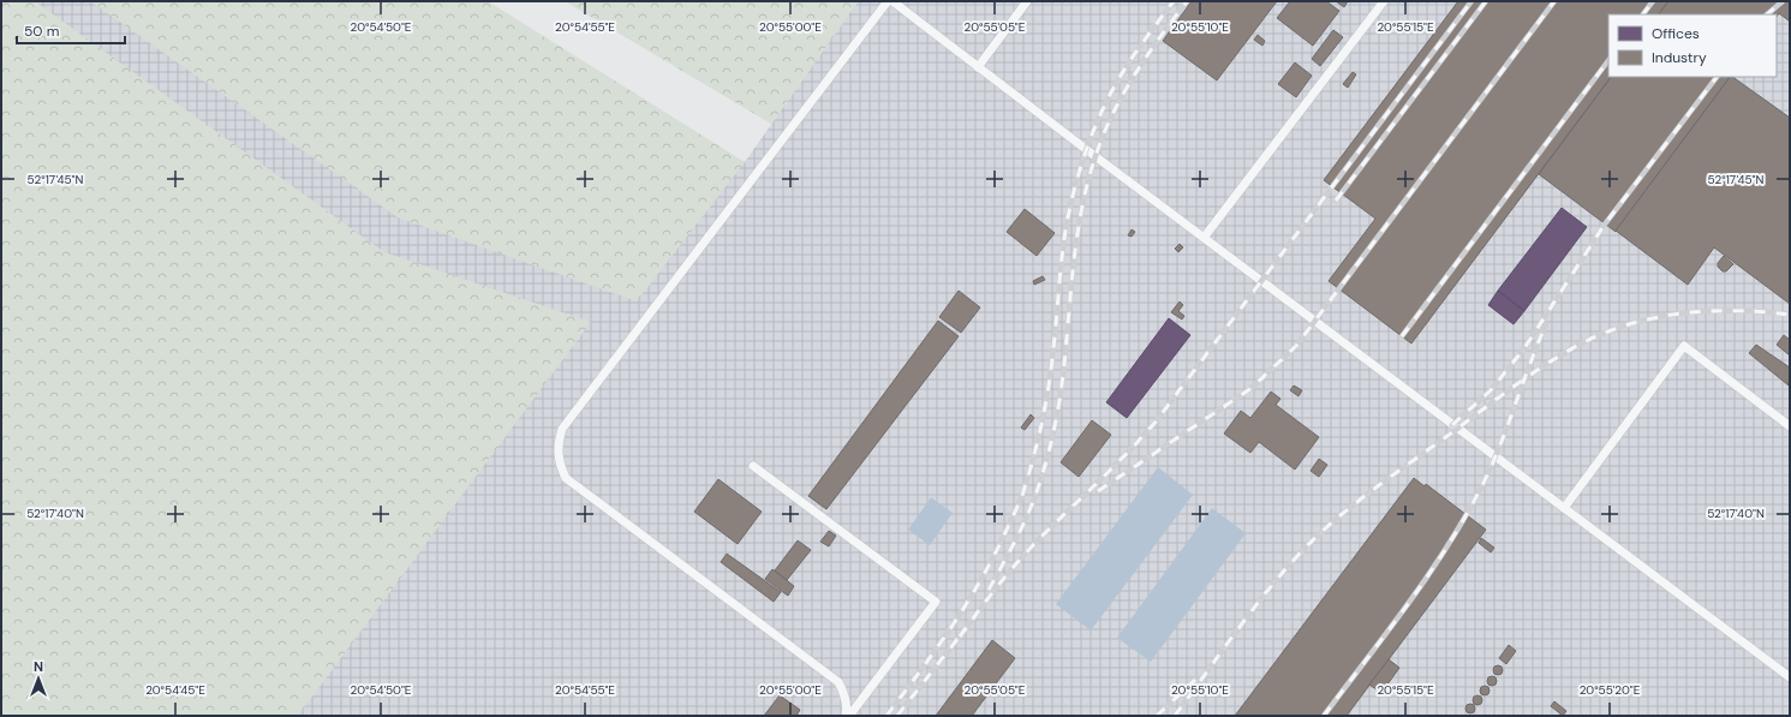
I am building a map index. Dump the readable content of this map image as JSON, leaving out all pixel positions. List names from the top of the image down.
{
  "legend": ["Offices", "Industry"],
  "scale_bar": "50 m",
  "north": "top",
  "coordinates": [
    "20°54'50\"E",
    "20°54'55\"E",
    "20°55'00\"E",
    "20°55'05\"E",
    "20°55'10\"E",
    "20°55'15\"E",
    "52°17'45\"N",
    "52°17'40\"N",
    "20°54'45\"E",
    "20°55'20\"E"
  ]
}
